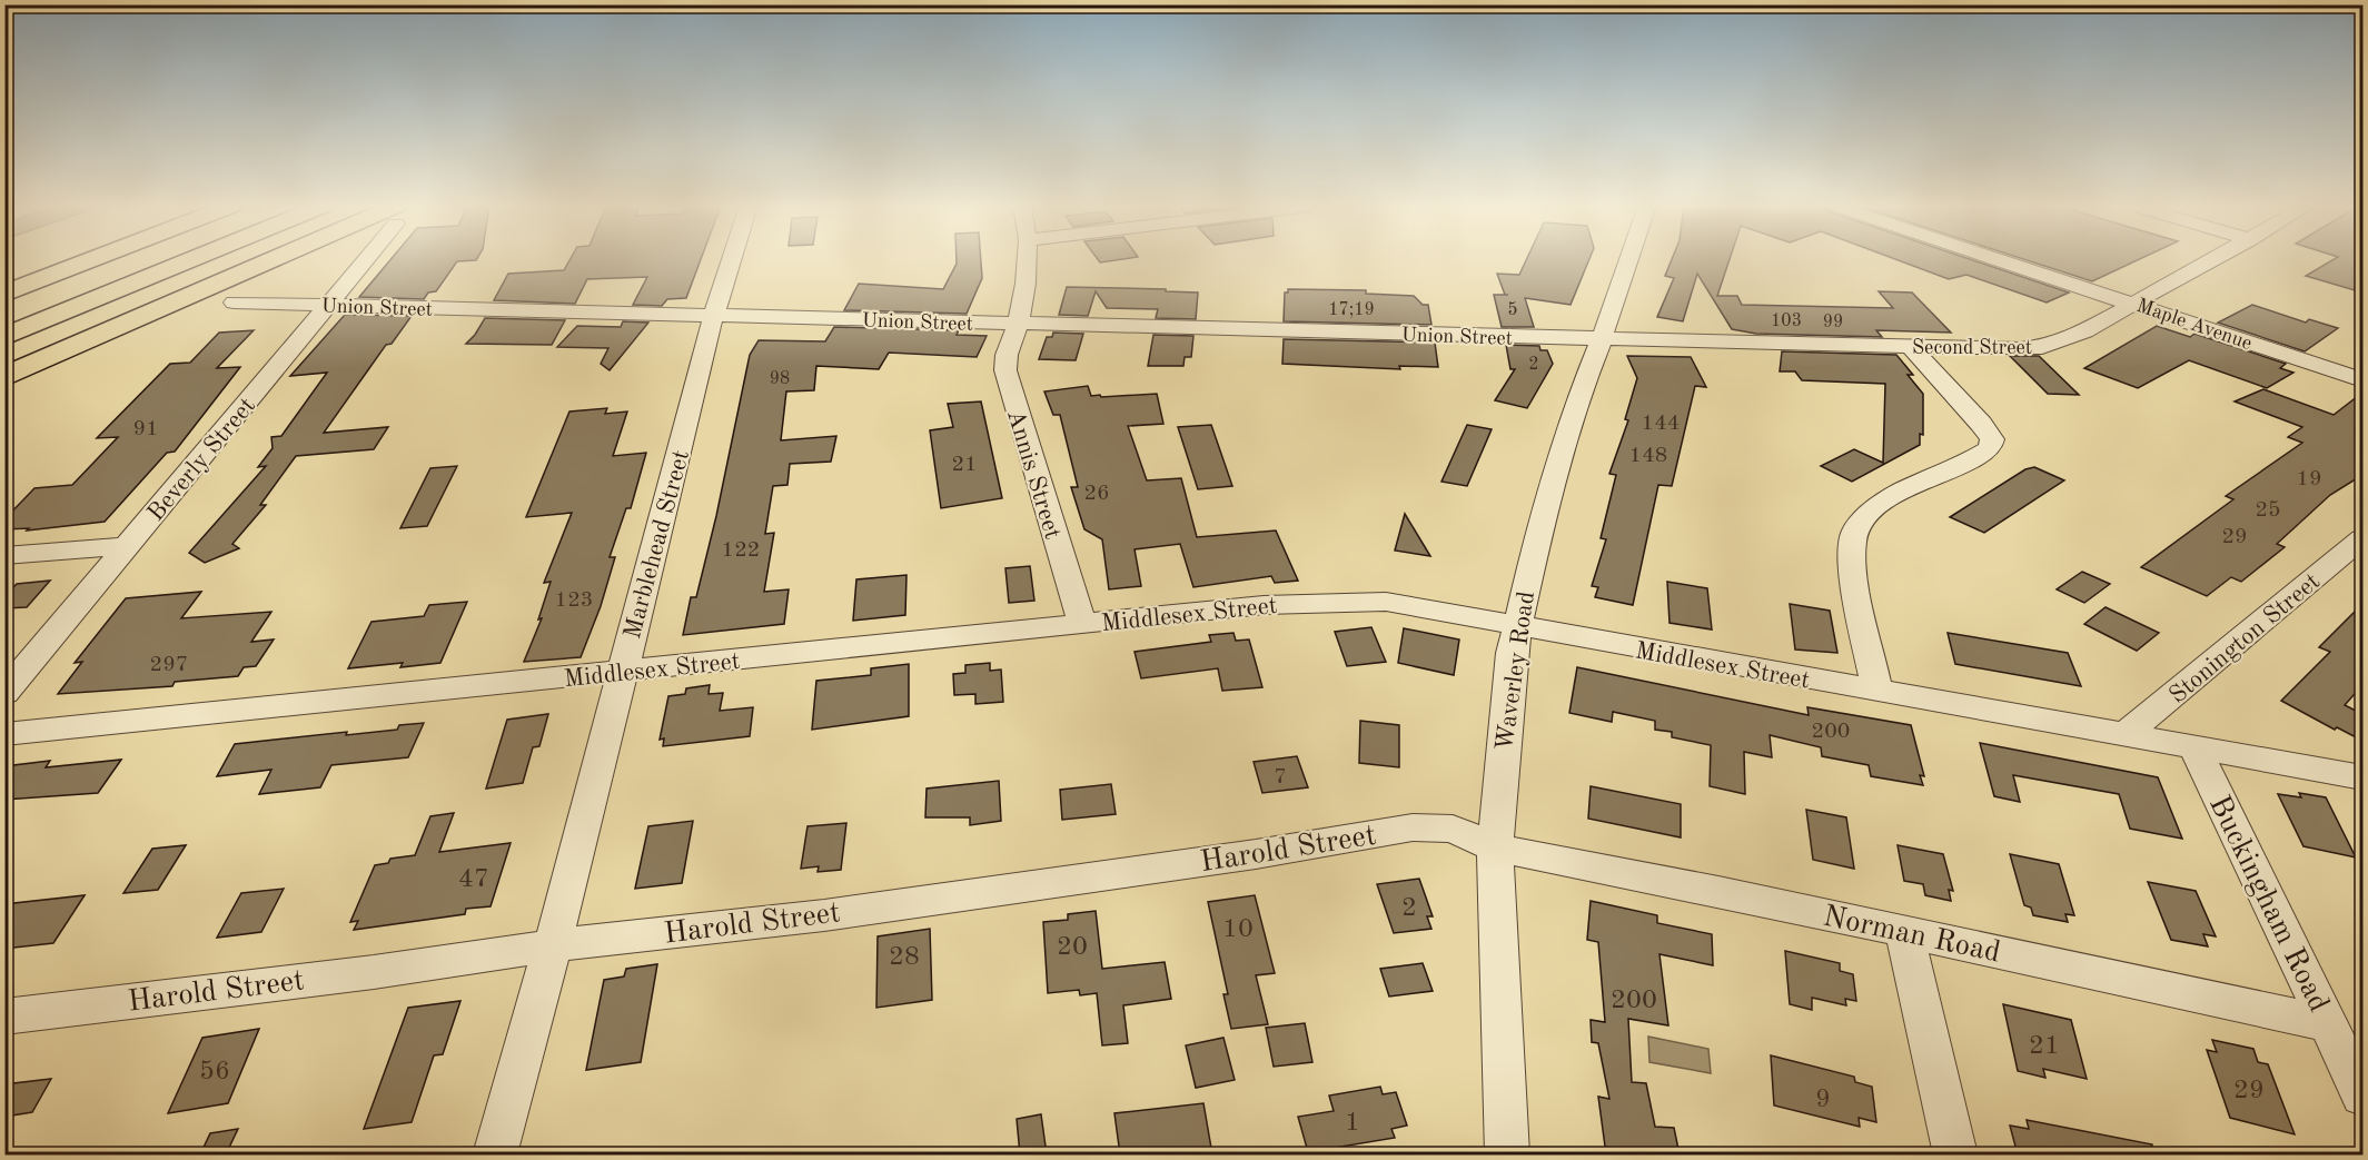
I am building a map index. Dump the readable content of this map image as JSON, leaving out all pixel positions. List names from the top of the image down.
{
  "streets": {
    "street": [
      "Union Street",
      "Maple Avenue",
      "Second Street",
      "Beverly Street",
      "Annis Street",
      "Marblehead Street",
      "Middlesex Street",
      "Stonington Street",
      "Waverley Road",
      "Harold Street",
      "Buckingham Road",
      "Norman Road"
    ]
  },
  "crossings": [
    ["Union Street", "Second Street"],
    ["Union Street", "Beverly Street"],
    ["Union Street", "Annis Street"],
    ["Union Street", "Marblehead Street"],
    ["Union Street", "Waverley Road"],
    ["Maple Avenue", "Second Street"],
    ["Second Street", "Waverley Road"],
    ["Annis Street", "Middlesex Street"],
    ["Marblehead Street", "Middlesex Street"],
    ["Marblehead Street", "Harold Street"],
    ["Middlesex Street", "Stonington Street"],
    ["Middlesex Street", "Waverley Road"],
    ["Middlesex Street", "Buckingham Road"],
    ["Waverley Road", "Harold Street"],
    ["Waverley Road", "Norman Road"],
    ["Harold Street", "Norman Road"],
    ["Buckingham Road", "Norman Road"]
  ],
  "house_numbers": [
    "17;19",
    "5",
    "103",
    "99",
    "2",
    "98",
    "144",
    "91",
    "148",
    "21",
    "19",
    "26",
    "25",
    "29",
    "122",
    "123",
    "297",
    "200",
    "7",
    "47",
    "2",
    "10",
    "20",
    "28",
    "200",
    "21",
    "56",
    "29",
    "9",
    "1"
  ]
}
